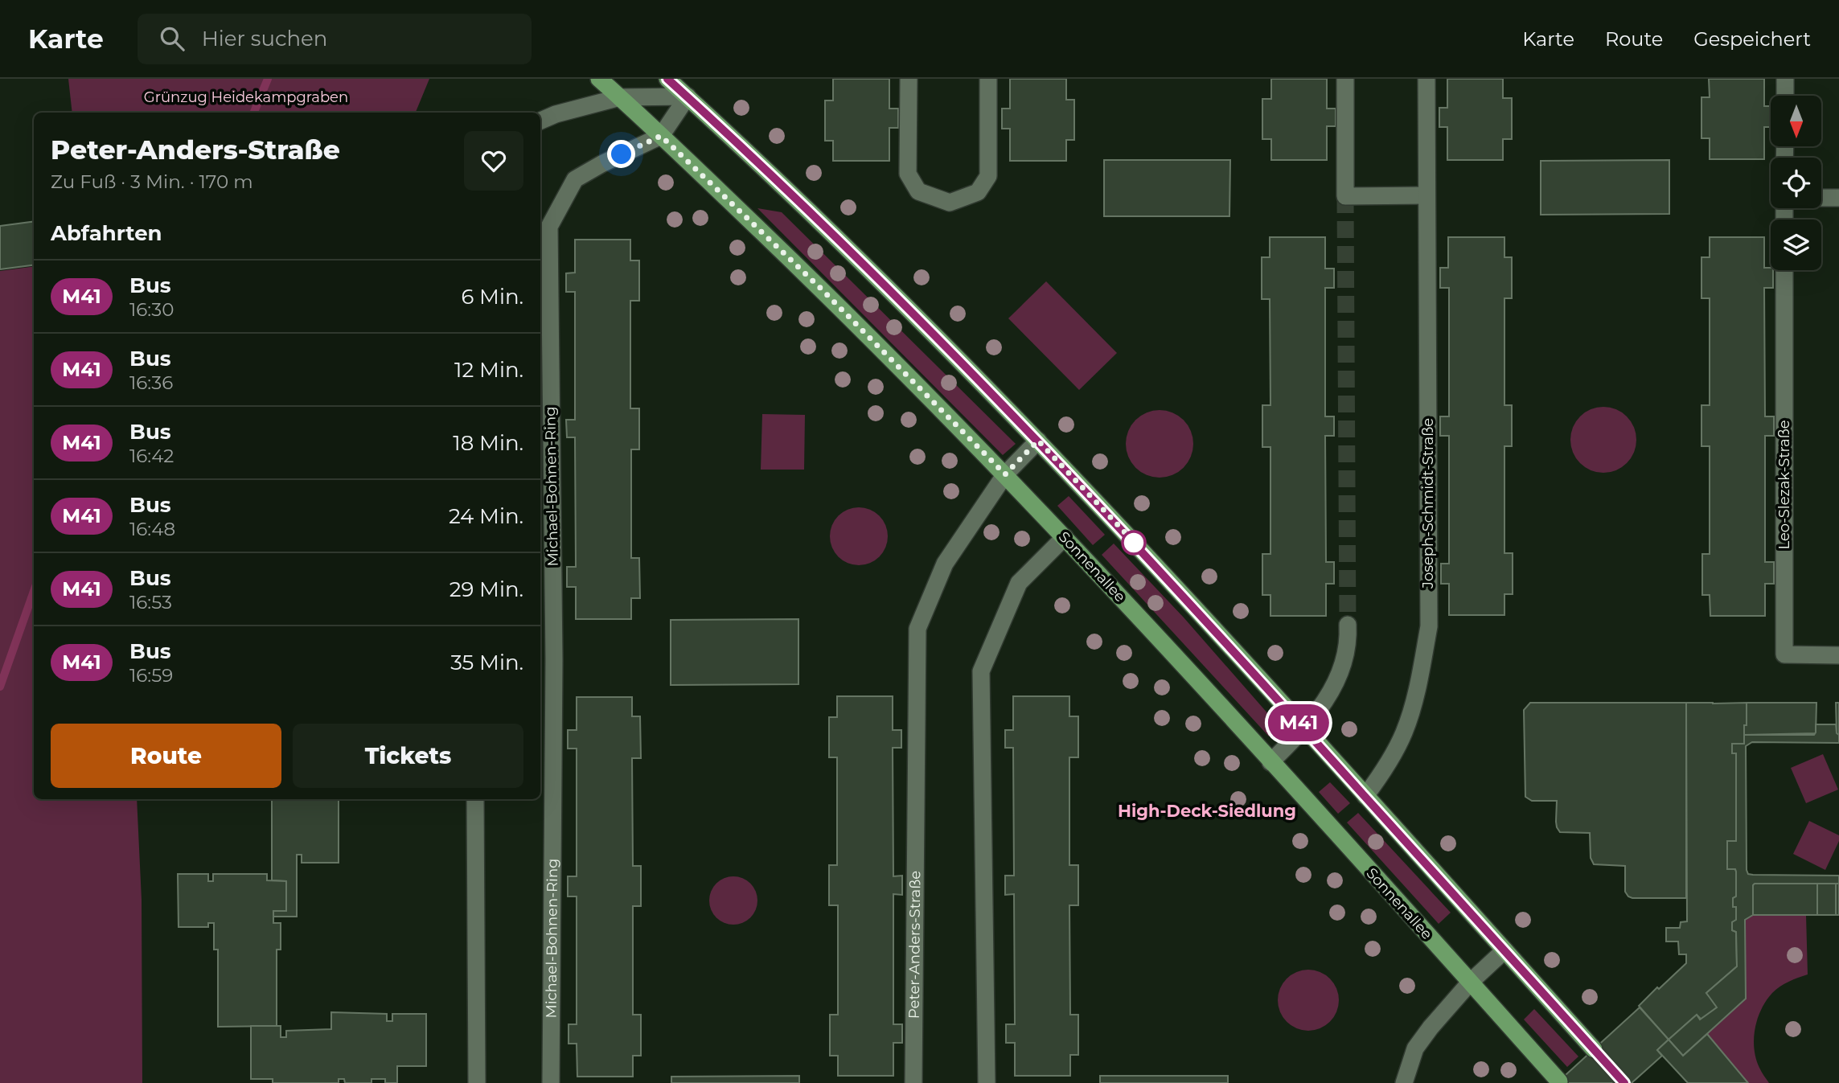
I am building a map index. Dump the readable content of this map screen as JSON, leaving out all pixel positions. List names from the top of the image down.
{
  "streets": {
    "main road": ["Sonnenallee"],
    "street": [
      "Leo-Slezak-Straße",
      "Michael-Bohnen-Ring",
      "Joseph-Schmidt-Straße",
      "Peter-Anders-Straße"
    ]
  },
  "crossings": [
    ["Michael-Bohnen-Ring", "Sonnenallee"],
    ["Sonnenallee", "Peter-Anders-Straße"]
  ],
  "districts": ["High-Deck-Siedlung"],
  "parks": ["Grünzug Heidekampgraben"],
  "lines": ["bus line M41"],
  "north": "bottom",
  "page": {
    "header": "Karte",
    "search": "Hier suchen",
    "nav": ["Karte", "Route", "Gespeichert"],
    "on_map": "M41",
    "heading": [
      ["Peter-Anders-Straße", "Zu Fuß · 3 Min. · 170 m"],
      "Abfahrten"
    ],
    "list": [
      {
        "mark": "M41",
        "name": "Bus",
        "note": "16:30",
        "value": "6 Min."
      },
      {
        "mark": "M41",
        "name": "Bus",
        "note": "16:36",
        "value": "12 Min."
      },
      {
        "mark": "M41",
        "name": "Bus",
        "note": "16:42",
        "value": "18 Min."
      },
      {
        "mark": "M41",
        "name": "Bus",
        "note": "16:48",
        "value": "24 Min."
      },
      {
        "mark": "M41",
        "name": "Bus",
        "note": "16:53",
        "value": "29 Min."
      },
      {
        "mark": "M41",
        "name": "Bus",
        "note": "16:59",
        "value": "35 Min."
      }
    ],
    "buttons": ["Route", "Tickets"]
  }
}
